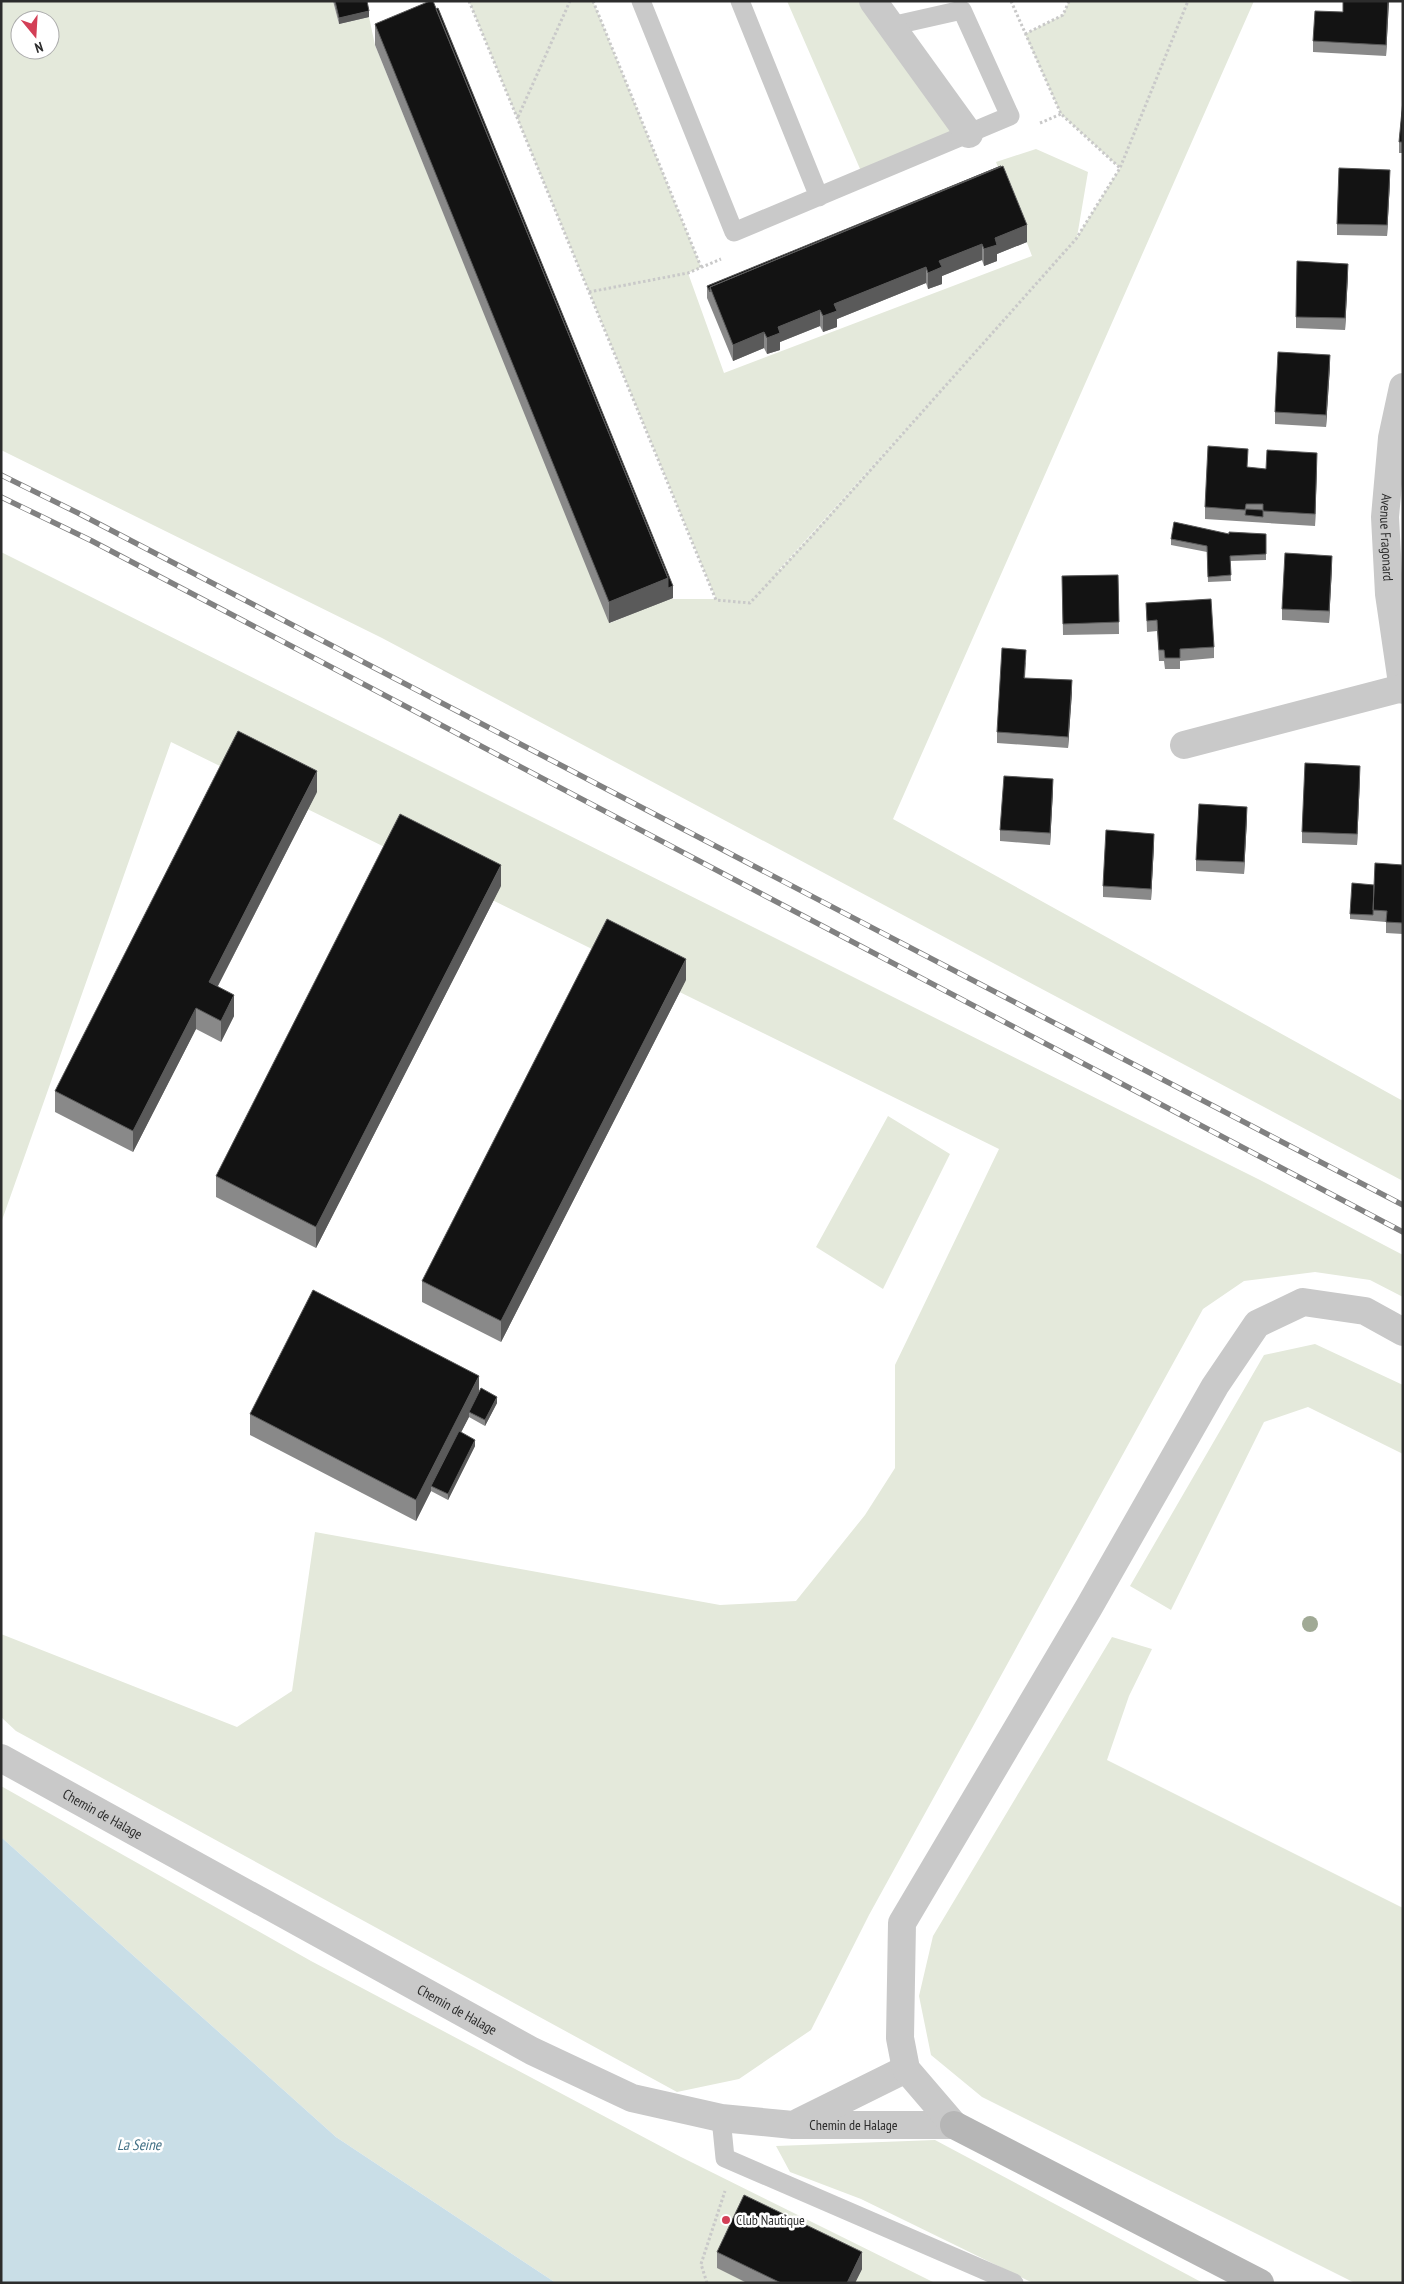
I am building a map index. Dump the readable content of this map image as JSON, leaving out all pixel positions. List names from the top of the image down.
{
  "streets": {
    "street": ["Avenue Fragonard", "Chemin de Halage"]
  },
  "water": ["La Seine"],
  "places": ["Club Nautique"],
  "north": "bottom"
}
